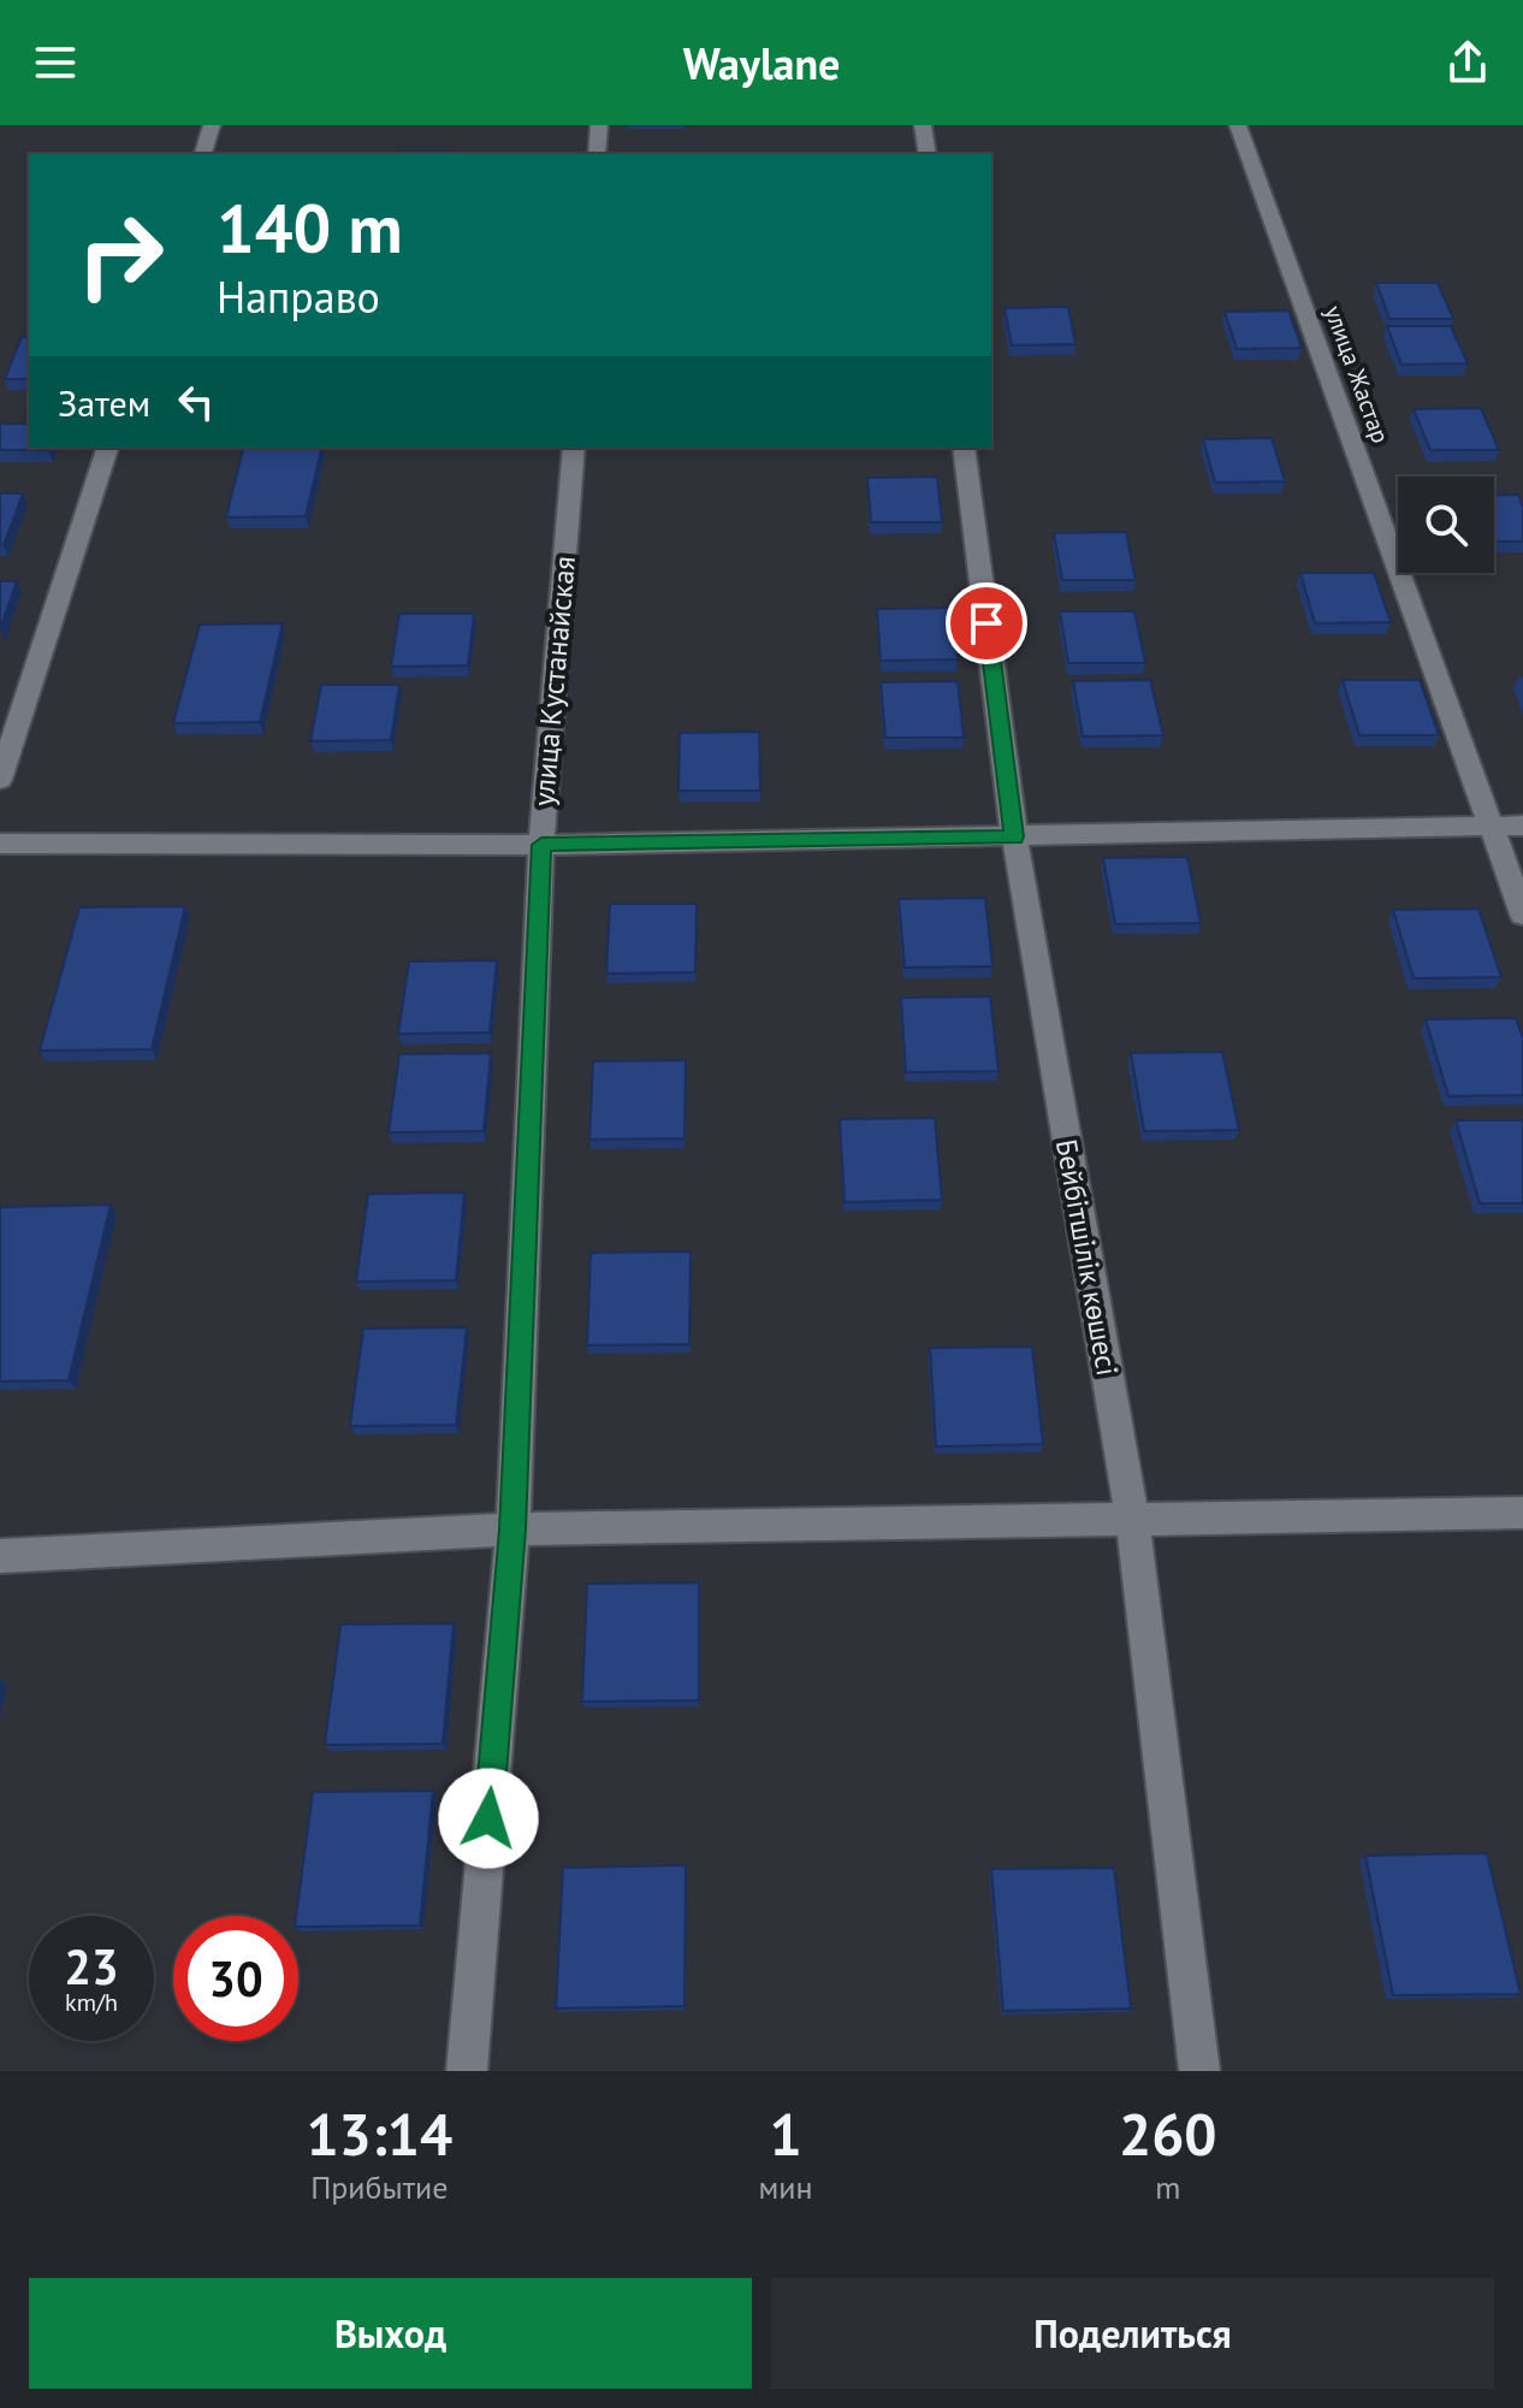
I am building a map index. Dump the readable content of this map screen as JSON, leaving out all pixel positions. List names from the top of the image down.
{
  "streets": {
    "street": ["улица Жастар", "улица Кустанайская", "Бейбітшілік көшесі"]
  },
  "page": {
    "header": "Waylane",
    "turn": ["140 m", "Направо"],
    "then": "Затем",
    "speed": "23 km/h",
    "limit": "30",
    "eta": [
      "13:14",
      "Прибытие",
      "1",
      "мин",
      "260",
      "m"
    ],
    "buttons": ["Выход", "Поделиться"]
  }
}
